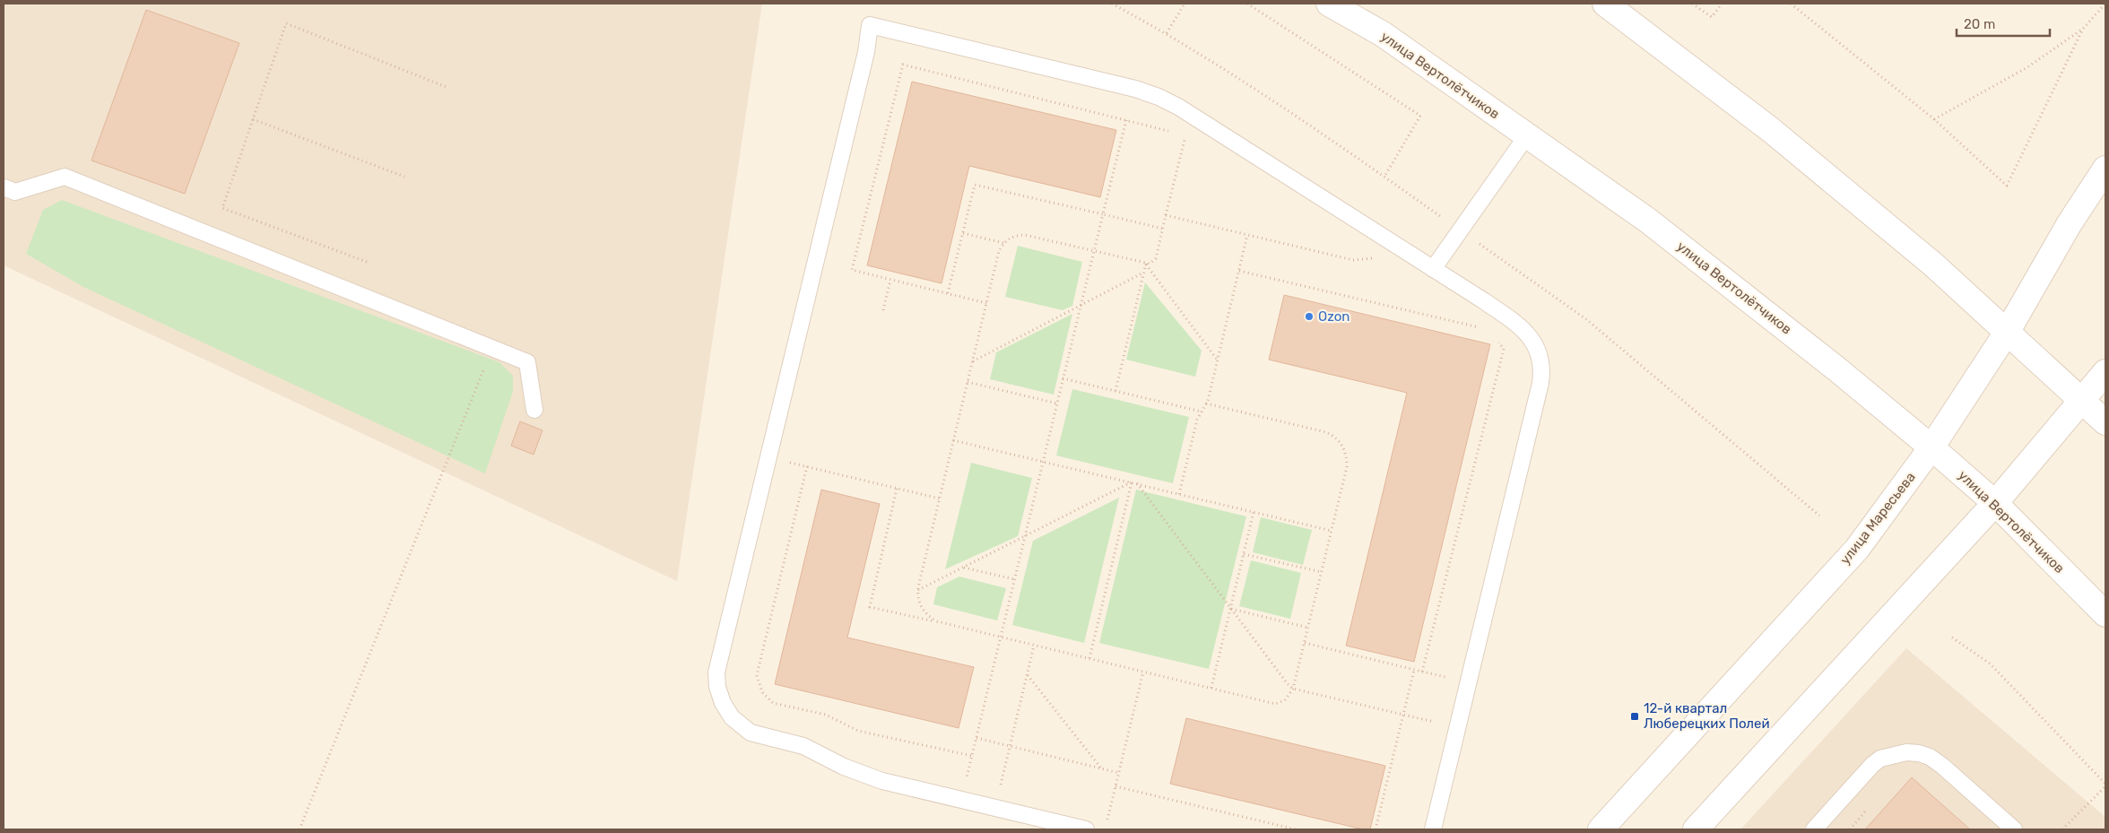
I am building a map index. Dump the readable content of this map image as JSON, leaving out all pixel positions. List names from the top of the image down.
{
  "streets": {
    "street": ["улица Вертолётчиков", "улица Маресьева"]
  },
  "crossings": [
    ["улица Вертолётчиков", "улица Маресьева"]
  ],
  "places": {
    "other": ["Ozon"],
    "transit": ["12-й квартал Люберецких Полей"]
  },
  "scale_bar": "20 m"
}
